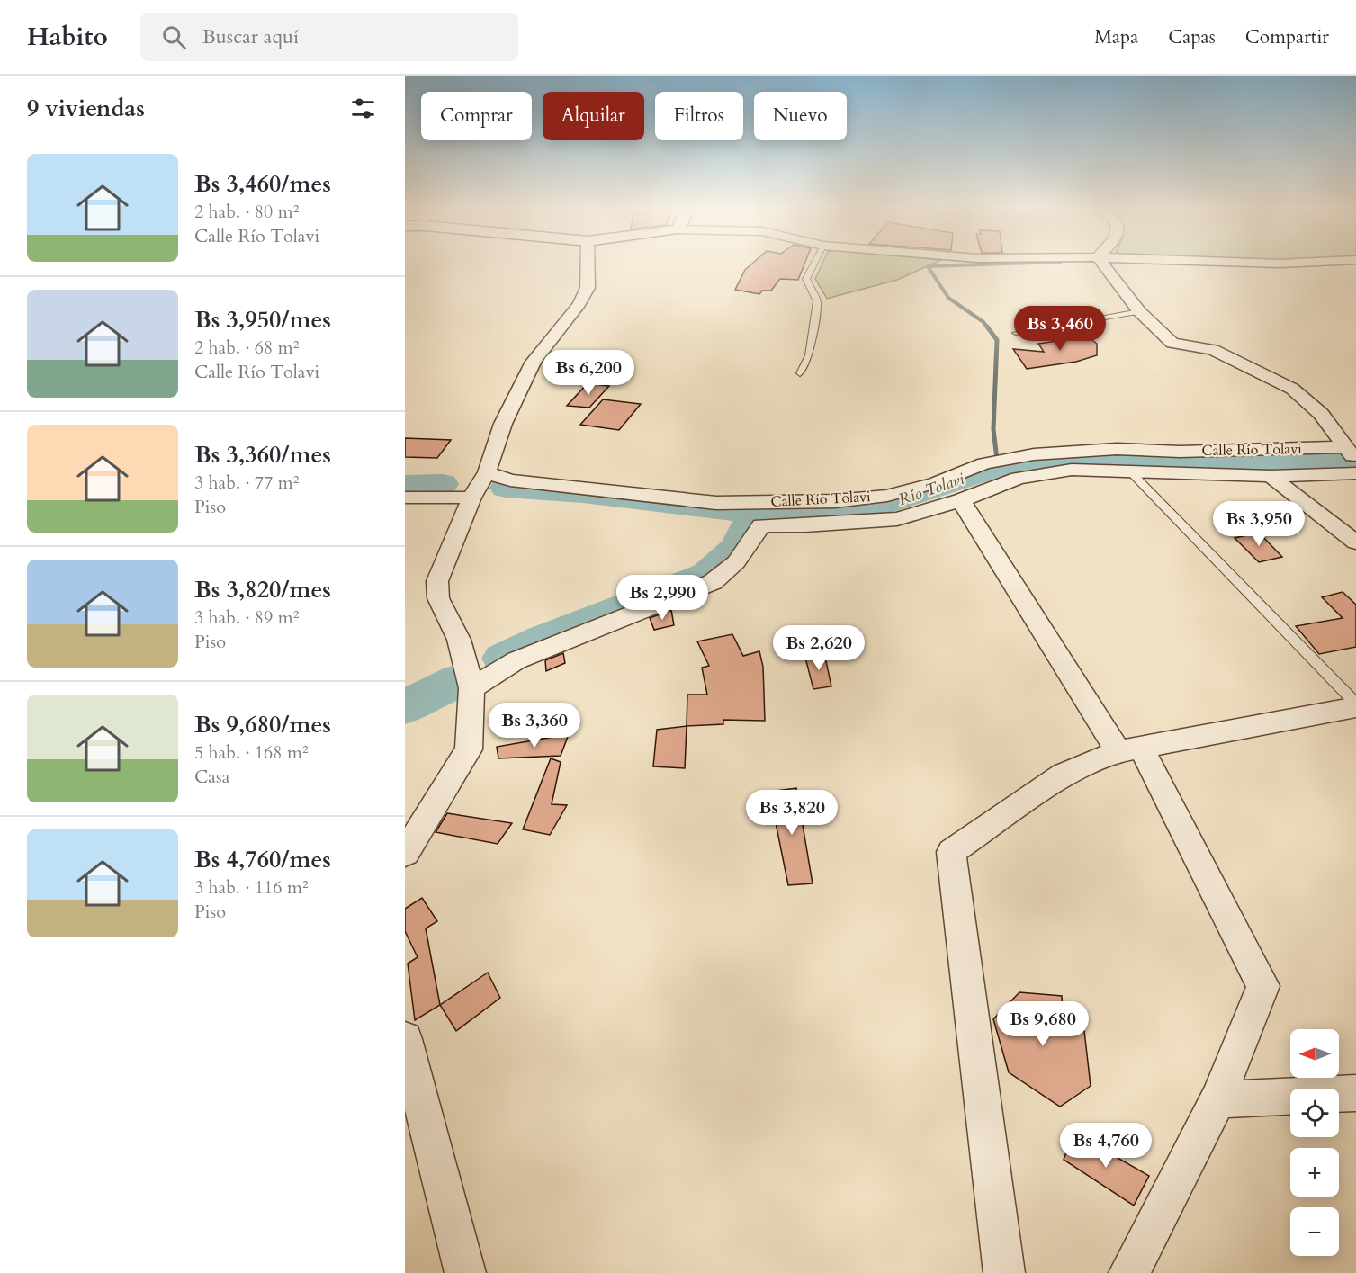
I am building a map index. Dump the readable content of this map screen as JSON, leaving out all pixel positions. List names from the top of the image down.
{
  "streets": {
    "street": ["Calle Río Tolavi"]
  },
  "water": ["Río Tolavi"],
  "north": "left",
  "page": {
    "header": "Habito",
    "search": "Buscar aquí",
    "nav": ["Mapa", "Capas", "Compartir"],
    "heading": "9 viviendas",
    "chip": [
      "Comprar",
      "Alquilar",
      "Filtros",
      "Nuevo"
    ],
    "list": [
      {
        "name": "Bs 3,460/mes",
        "note": "2 hab. · 80 m² · Calle Río Tolavi"
      },
      {
        "name": "Bs 3,950/mes",
        "note": "2 hab. · 68 m² · Calle Río Tolavi"
      },
      {
        "name": "Bs 3,360/mes",
        "note": "3 hab. · 77 m² · Piso"
      },
      {
        "name": "Bs 3,820/mes",
        "note": "3 hab. · 89 m² · Piso"
      },
      {
        "name": "Bs 9,680/mes",
        "note": "5 hab. · 168 m² · Casa"
      },
      {
        "name": "Bs 4,760/mes",
        "note": "3 hab. · 116 m² · Piso"
      }
    ],
    "price": [
      "Bs 3,460",
      "Bs 6,200",
      "Bs 3,950",
      "Bs 2,990",
      "Bs 2,620",
      "Bs 3,360",
      "Bs 3,820",
      "Bs 9,680",
      "Bs 4,760"
    ],
    "map_buttons": ["+", "−"]
  }
}
